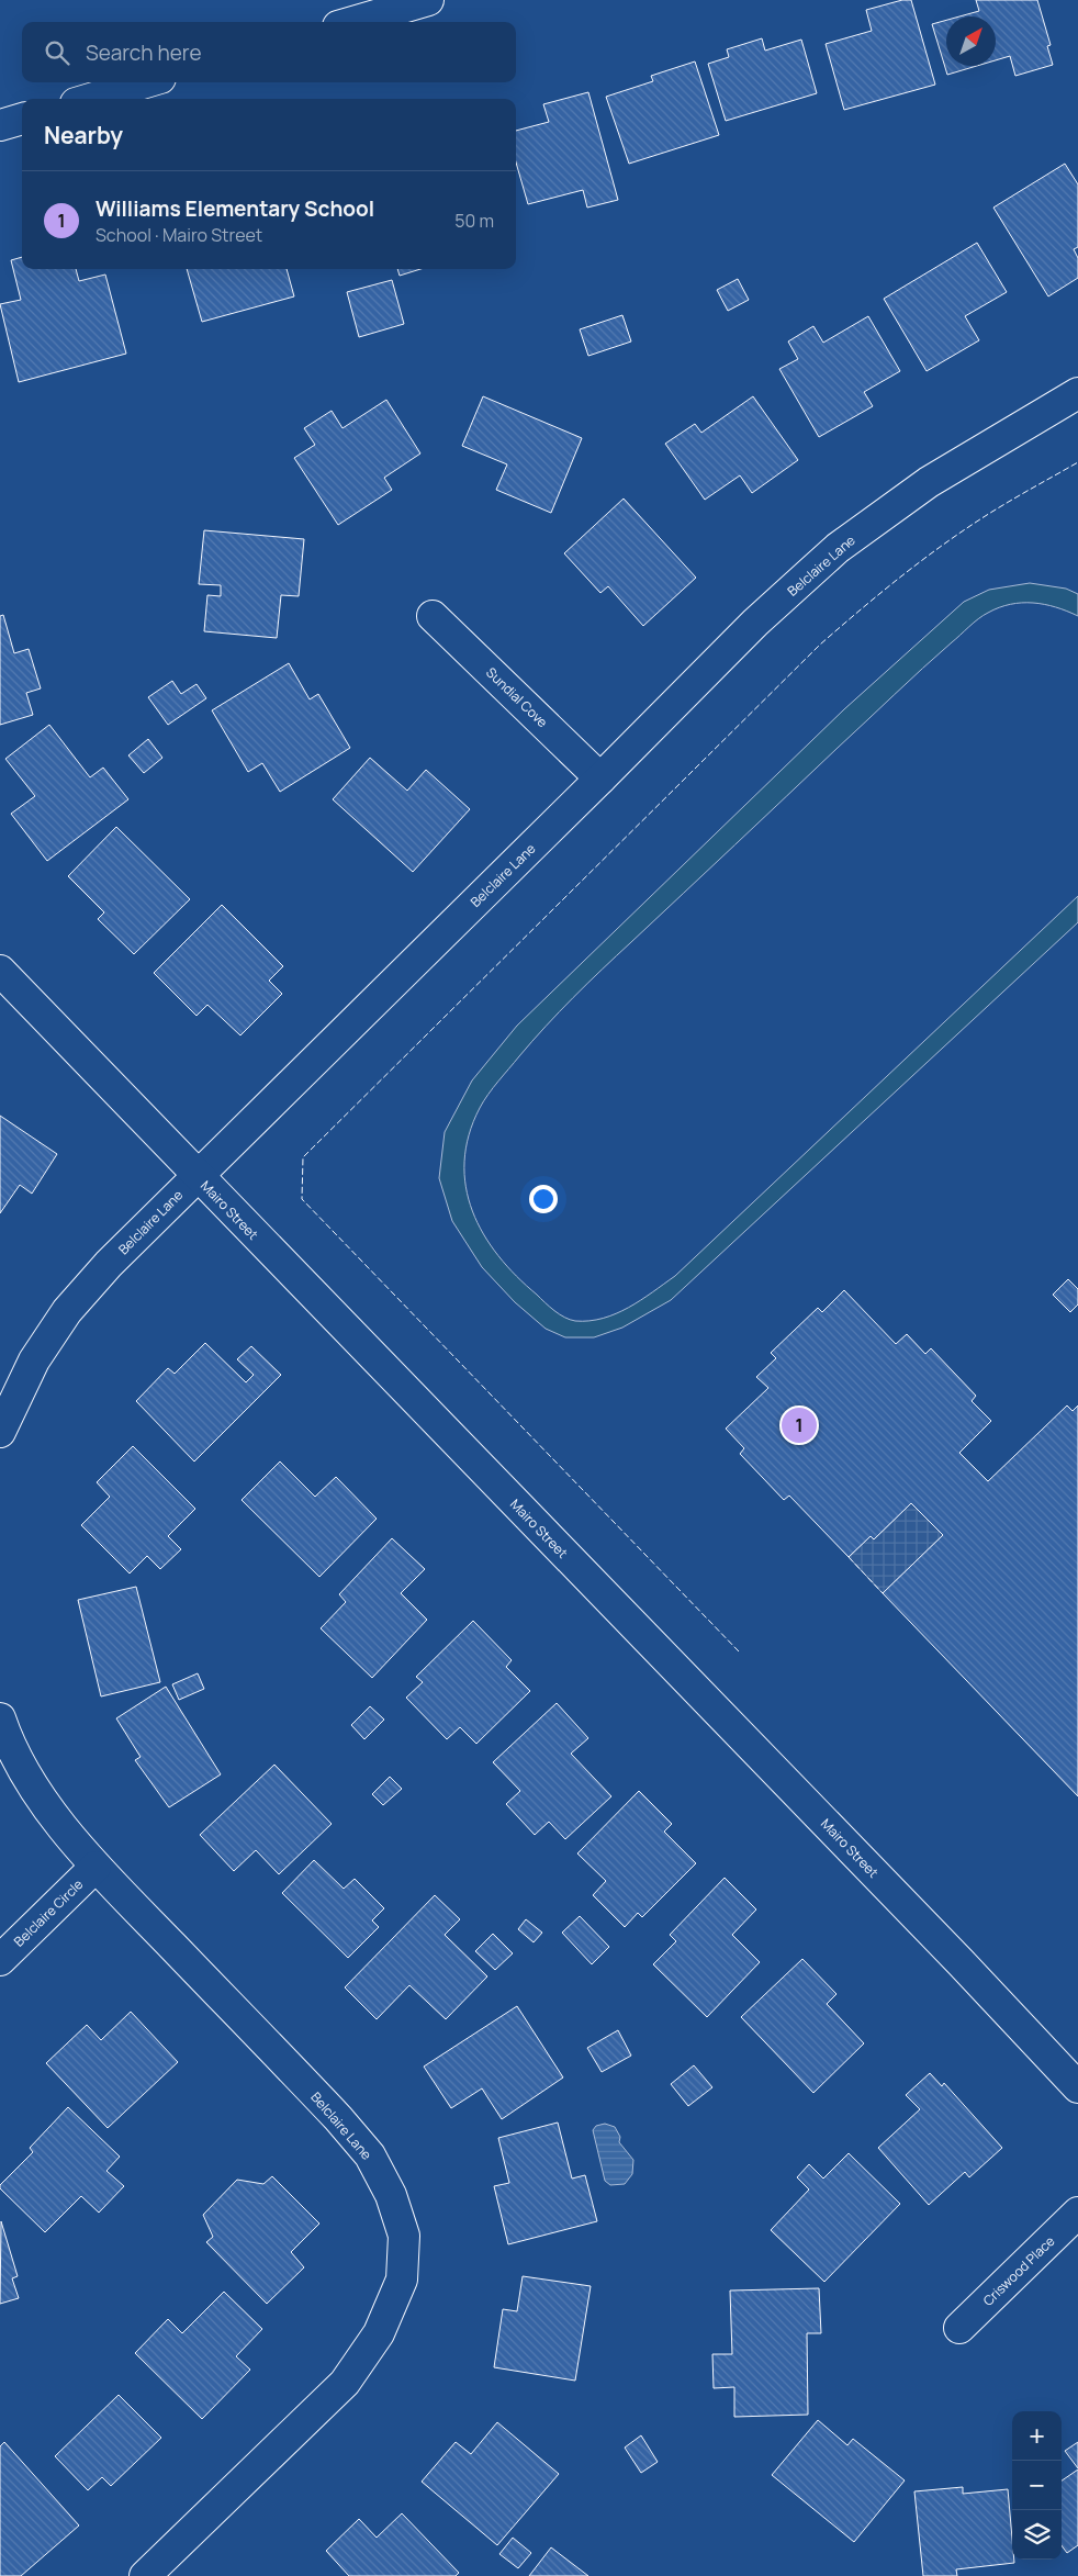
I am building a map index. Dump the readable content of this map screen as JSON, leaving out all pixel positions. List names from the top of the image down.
{
  "streets": {
    "street": [
      "Belclaire Lane",
      "Sundial Cove",
      "Mairo Street",
      "Belclaire Circle",
      "Criswood Place"
    ]
  },
  "crossings": [
    ["Belclaire Lane", "Sundial Cove"],
    ["Belclaire Lane", "Mairo Street"],
    ["Belclaire Lane", "Belclaire Circle"]
  ],
  "north": "top right",
  "page": {
    "search": "Search here",
    "heading": "Nearby",
    "list": [
      {
        "mark": "1",
        "name": "Williams Elementary School",
        "note": "School · Mairo Street",
        "value": "50 m"
      }
    ],
    "pins": "1",
    "map_buttons": ["+", "−"]
  }
}
